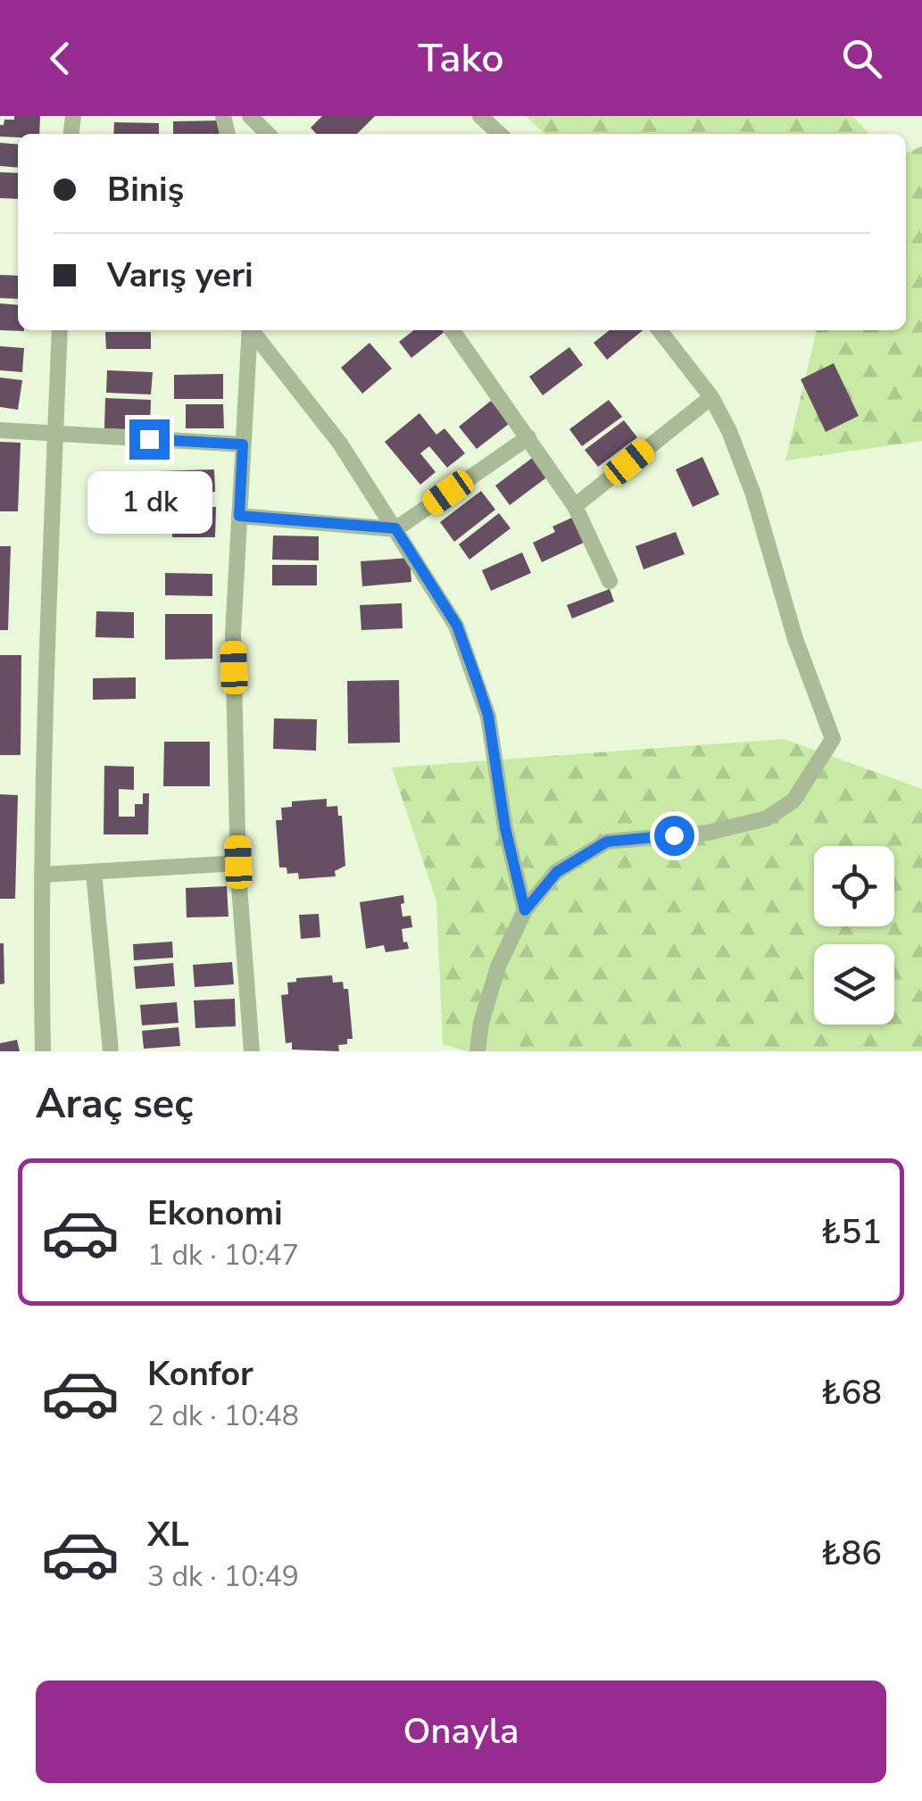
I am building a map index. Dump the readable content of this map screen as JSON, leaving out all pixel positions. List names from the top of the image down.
{
  "page": {
    "header": "Tako",
    "banner": ["Biniş", "Varış yeri"],
    "bubble": "1 dk",
    "heading": "Araç seç",
    "list": [
      {
        "name": "Ekonomi",
        "note": "1 dk · 10:47",
        "value": "₺51"
      },
      {
        "name": "Konfor",
        "note": "2 dk · 10:48",
        "value": "₺68"
      },
      {
        "name": "XL",
        "note": "3 dk · 10:49",
        "value": "₺86"
      }
    ],
    "buttons": "Onayla"
  }
}
